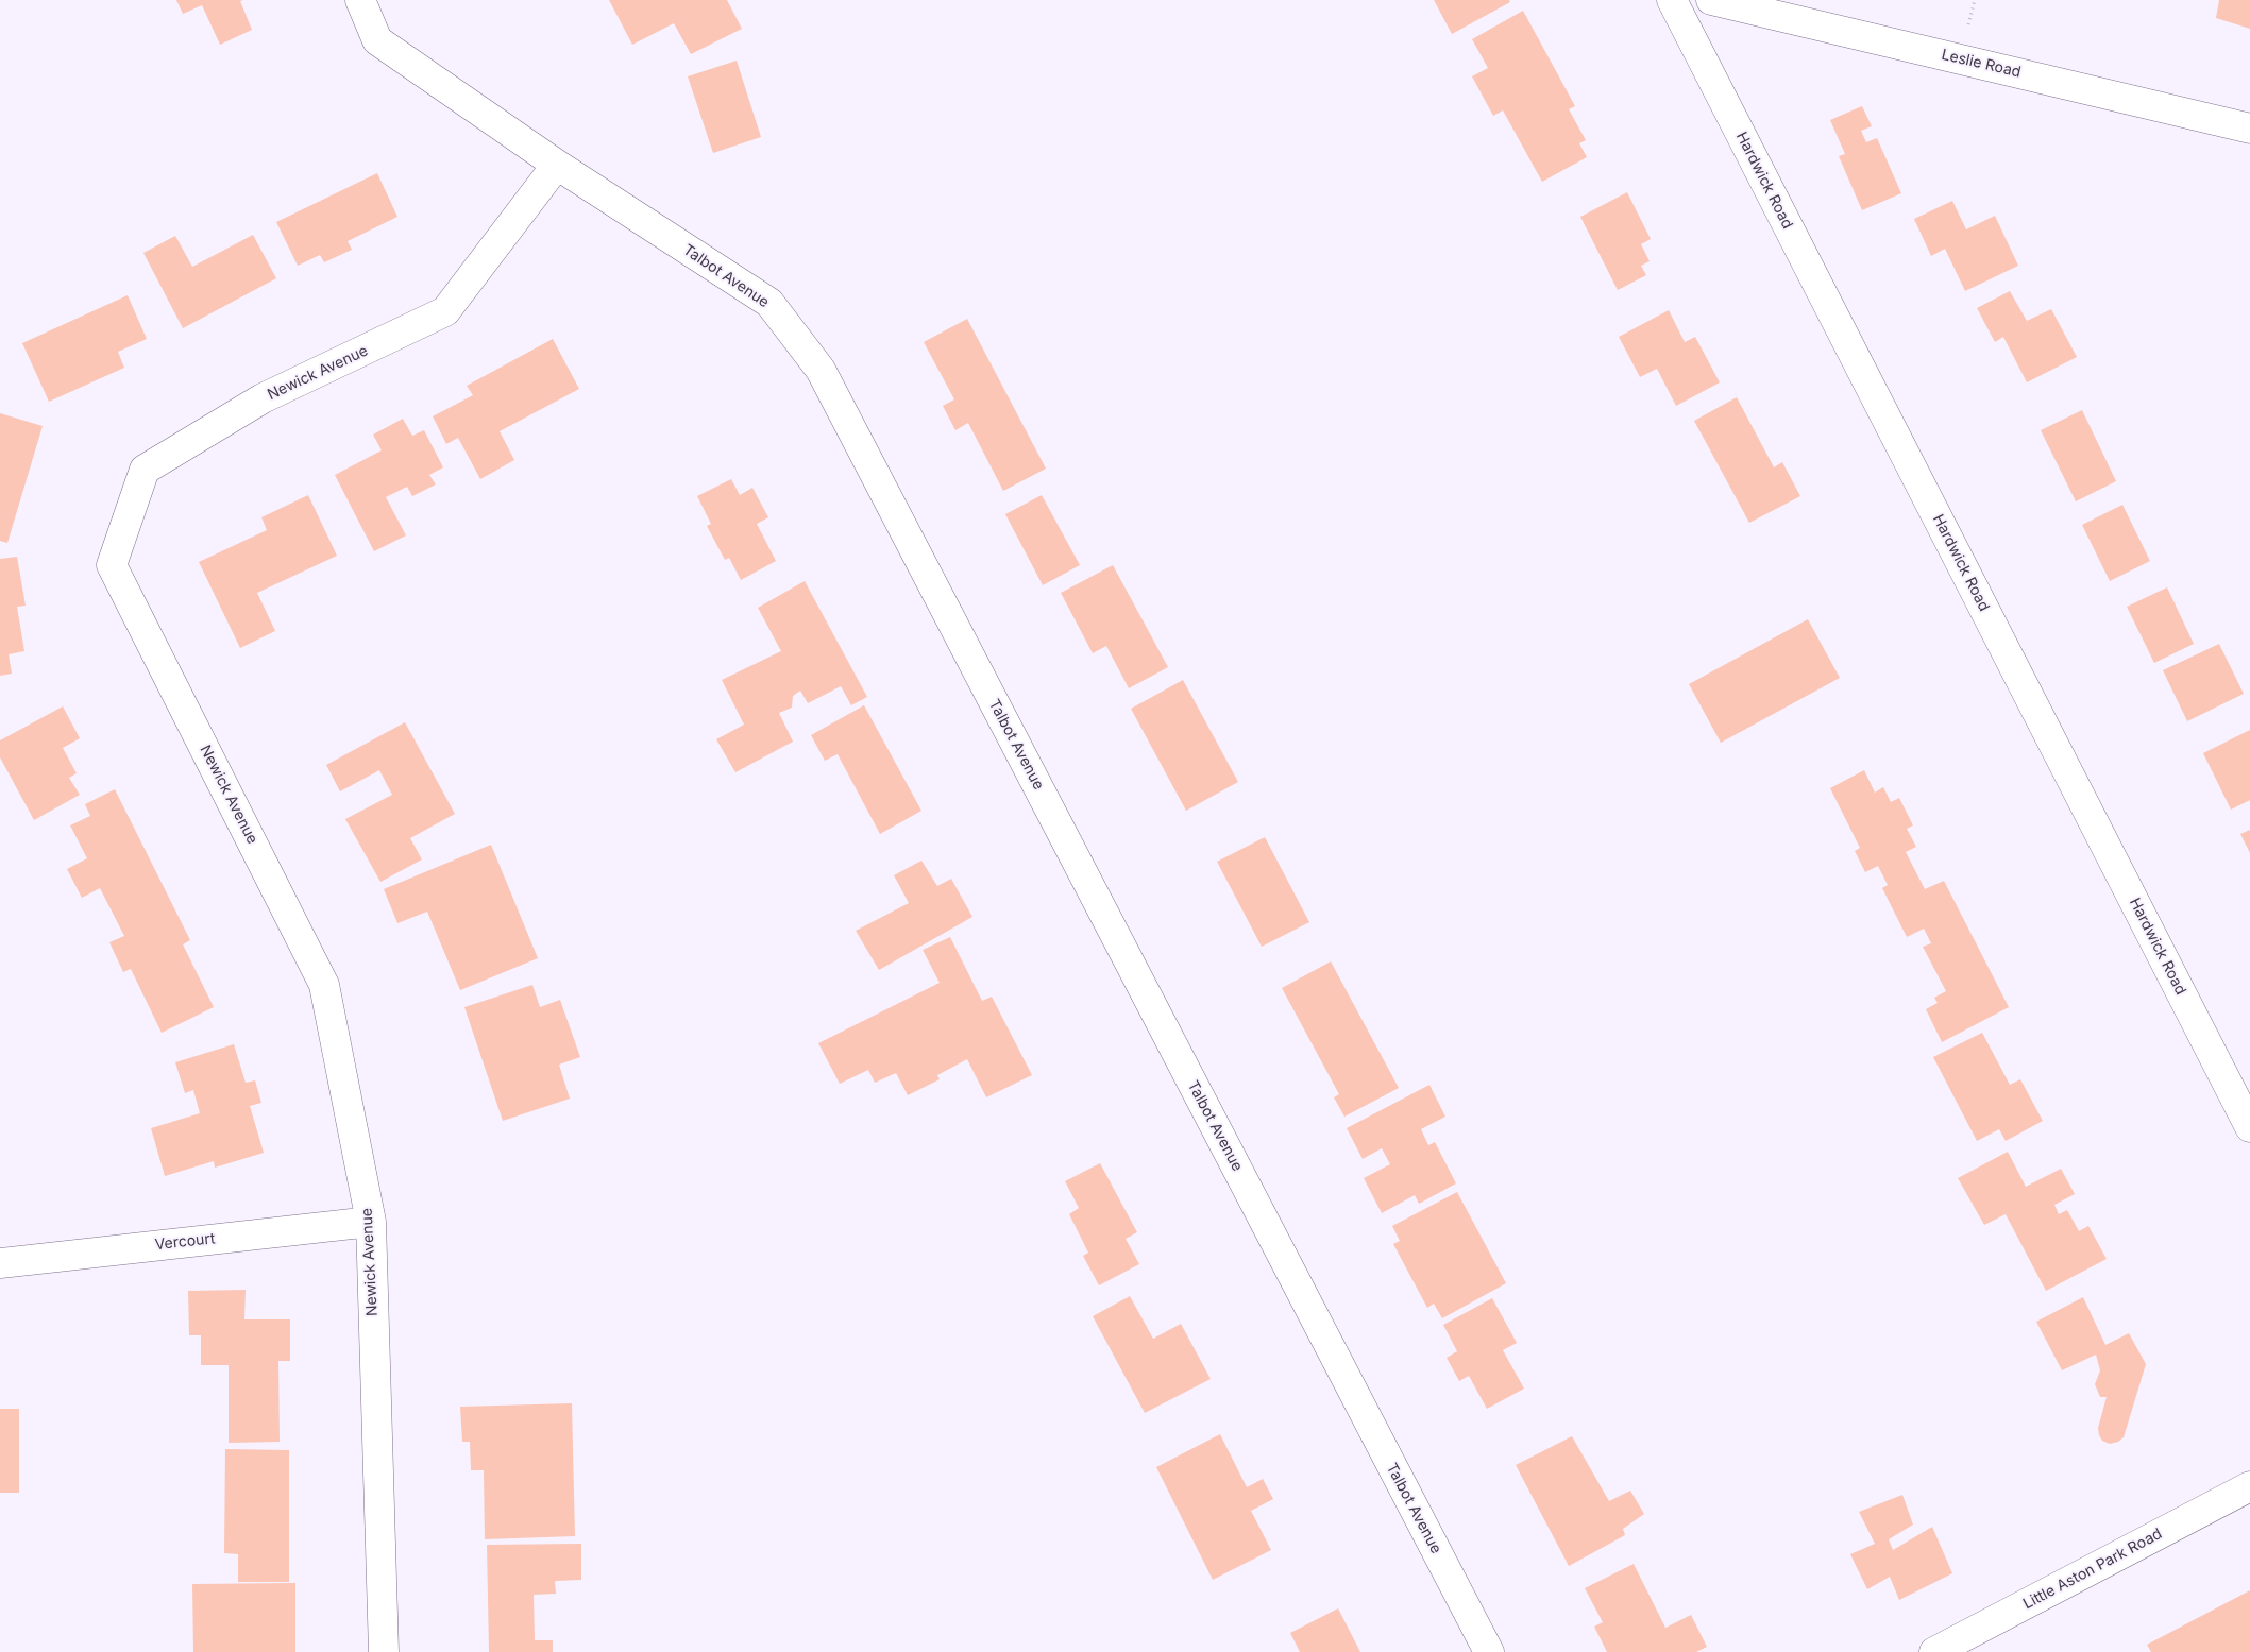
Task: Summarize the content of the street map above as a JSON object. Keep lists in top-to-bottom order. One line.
{"streets":{"street":["Leslie Road","Hardwick Road","Talbot Avenue","Newick Avenue","Vercourt","Little Aston Park Road"]},"crossings":[["Talbot Avenue","Newick Avenue"],["Newick Avenue","Vercourt"]]}
